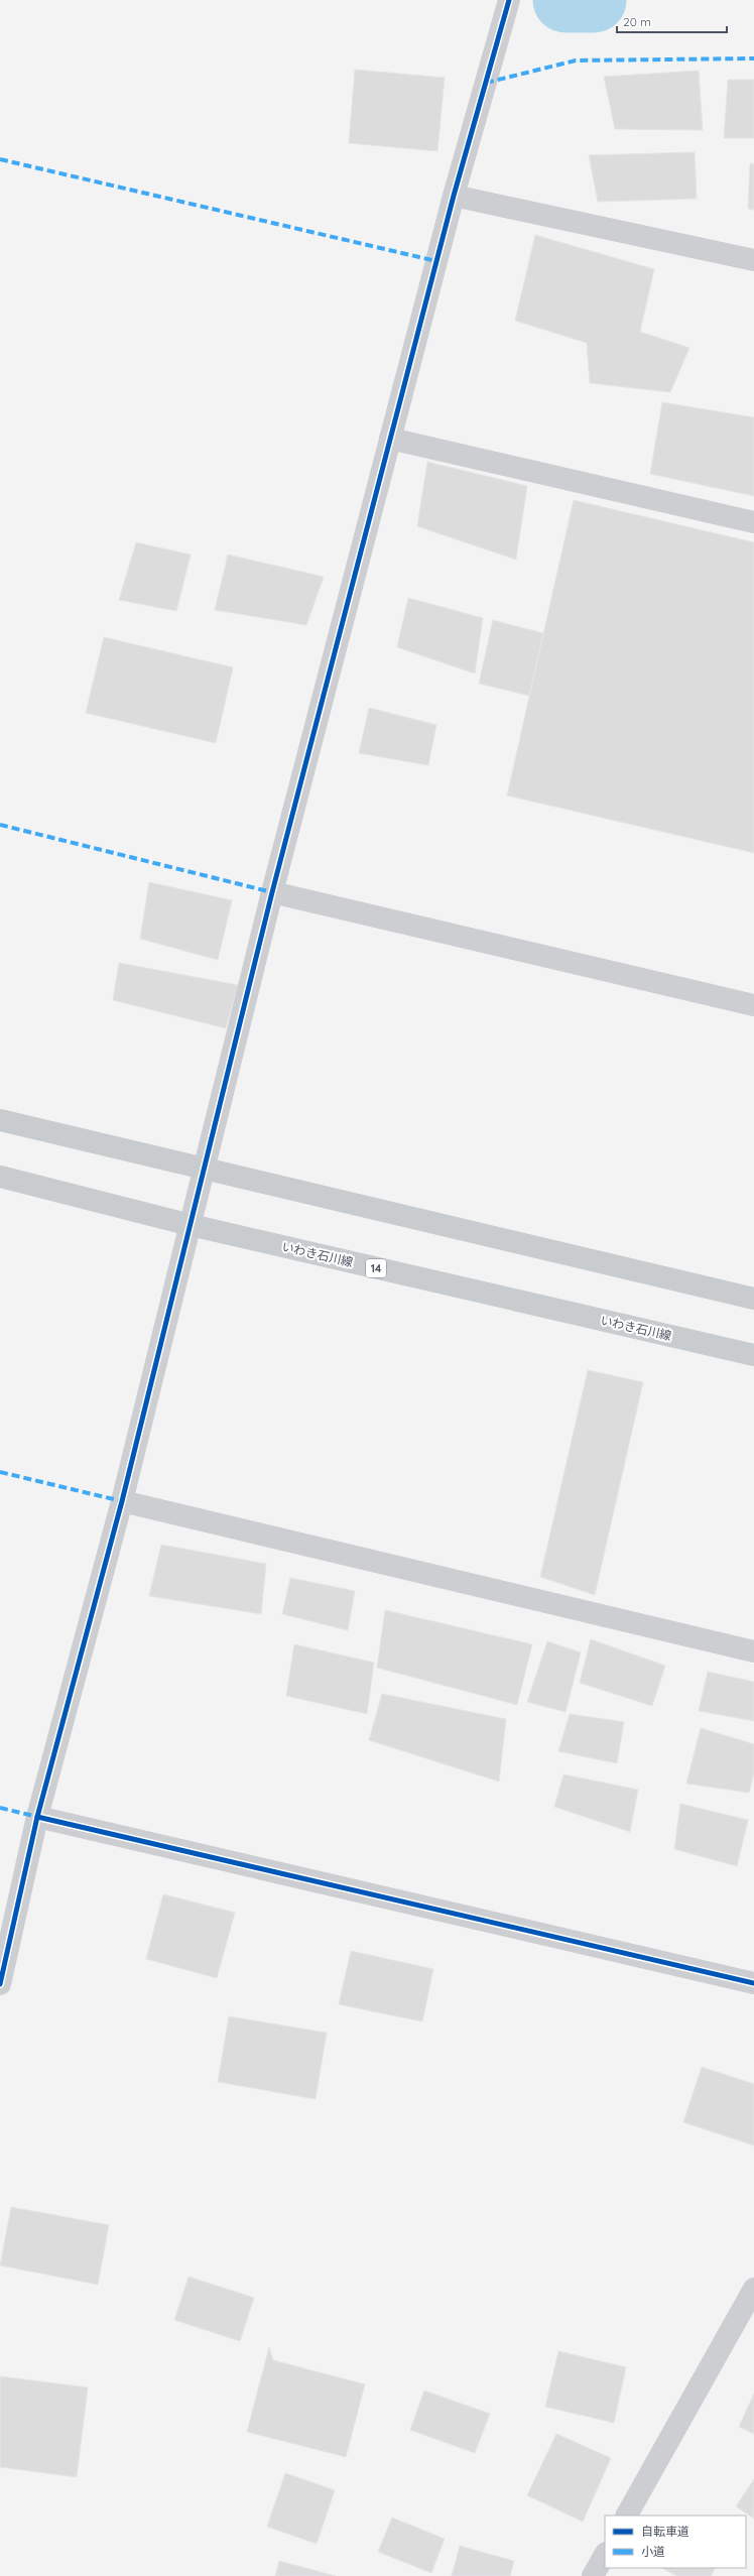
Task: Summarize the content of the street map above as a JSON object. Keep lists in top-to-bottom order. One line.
{"streets":{"main road":["いわき石川線","14"]},"legend":["自転車道","小道"],"scale_bar":"20 m"}
